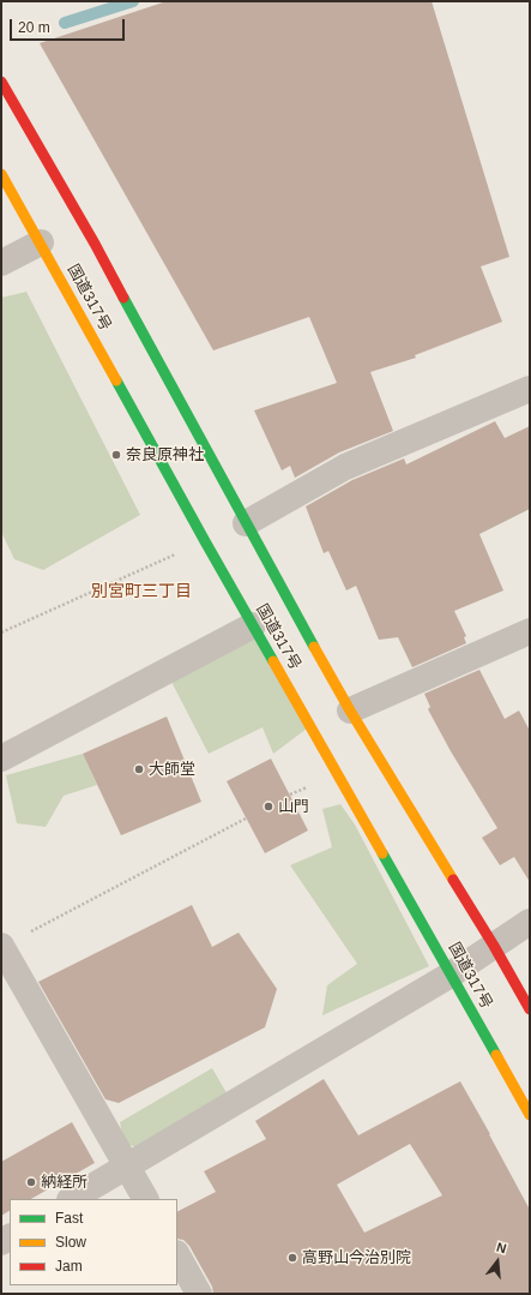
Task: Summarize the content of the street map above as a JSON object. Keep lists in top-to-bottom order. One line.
{"streets":{"highway":["国道317号"]},"districts":["別宮町三丁目"],"places":["奈良原神社","大師堂","山門","納経所","高野山今治別院"],"legend":["Fast","Slow","Jam"],"scale_bar":"20 m","north":"top"}
